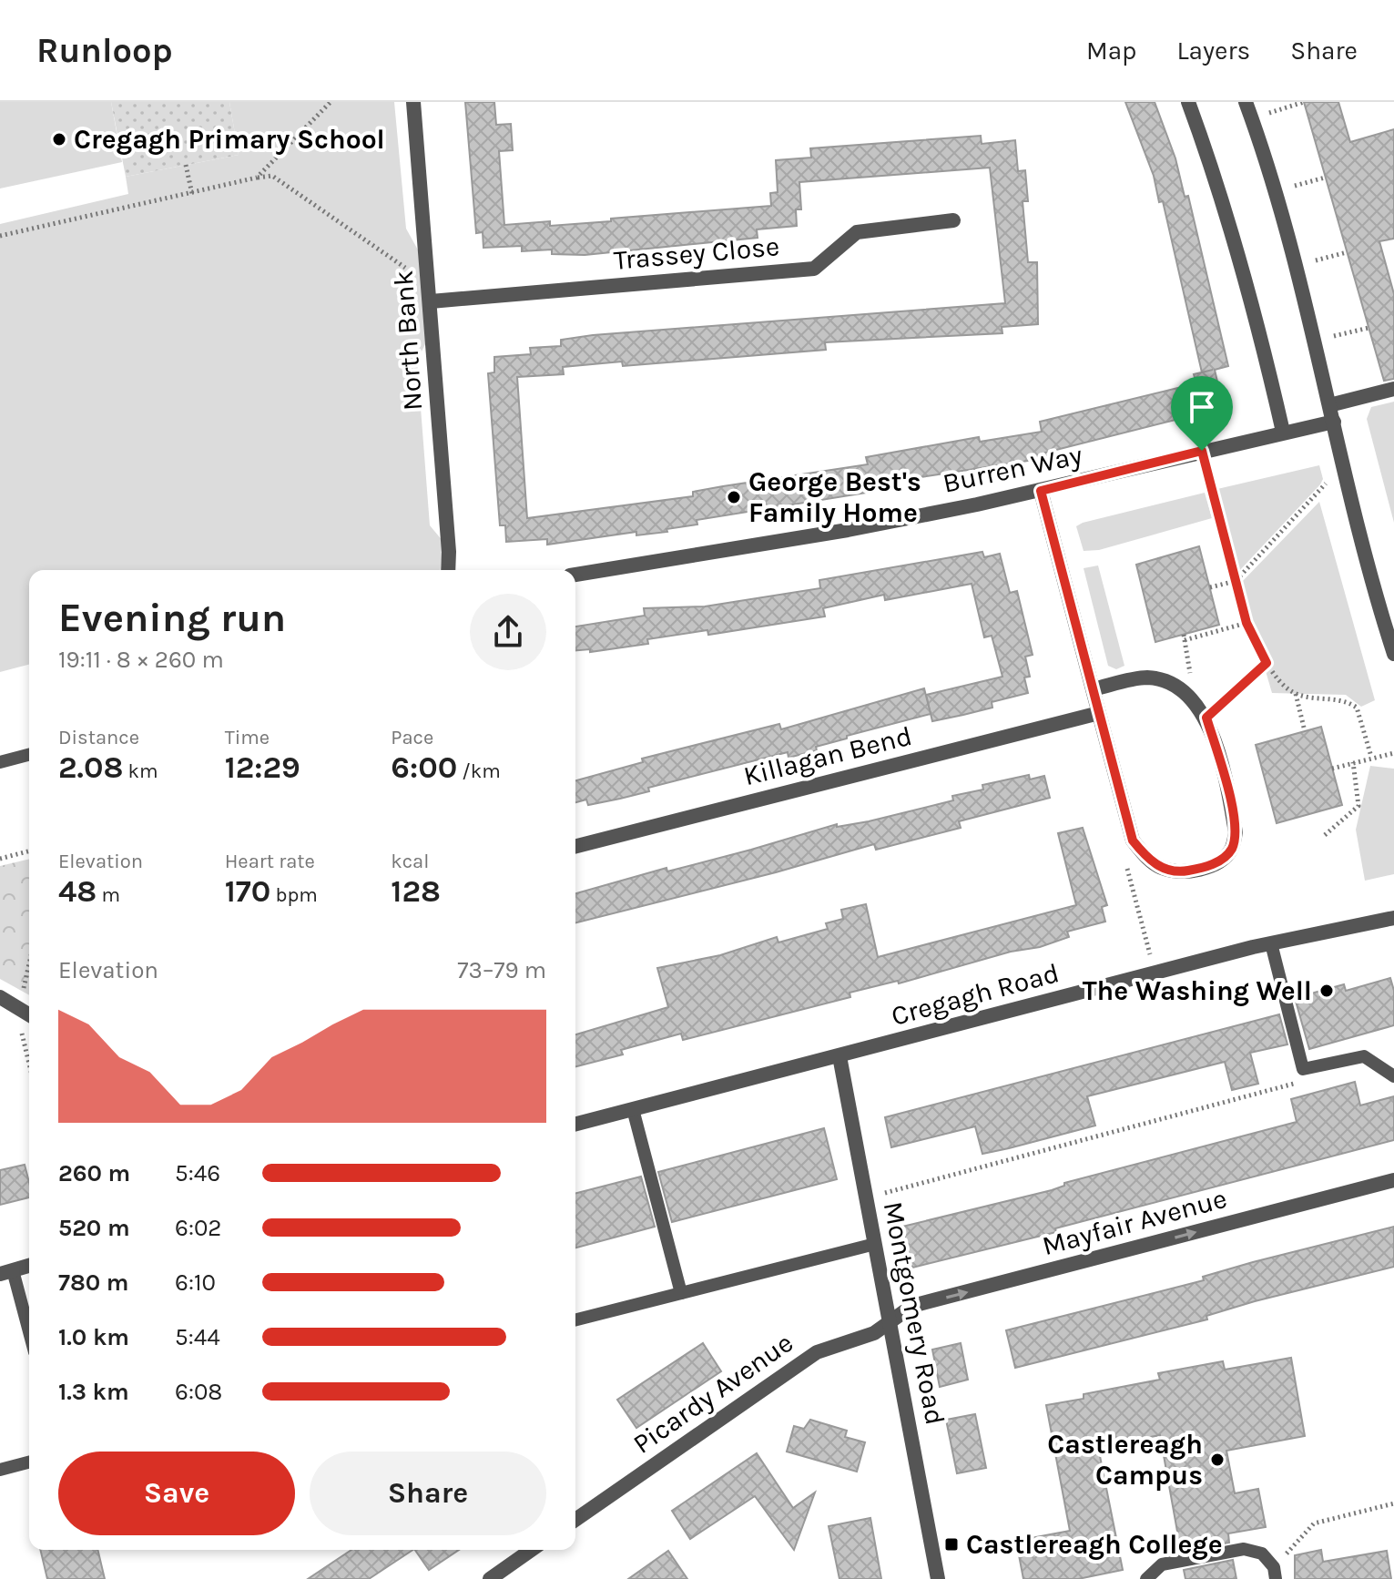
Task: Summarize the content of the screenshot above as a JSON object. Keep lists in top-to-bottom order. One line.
{"streets":{"street":["Trassey Close","North Bank","Burren Way","Killagan Bend","Cregagh Road","Mayfair Avenue","Montgomery Road","Picardy Avenue"]},"crossings":[["Trassey Close","North Bank"],["Cregagh Road","Montgomery Road"],["Mayfair Avenue","Montgomery Road"],["Mayfair Avenue","Picardy Avenue"],["Montgomery Road","Picardy Avenue"]],"one_way":["Mayfair Avenue"],"places":{"other":["Cregagh Primary School","George Best's Family Home","The Washing Well","Castlereagh Campus"],"transit":["Castlereagh College"]},"page":{"header":"Runloop","nav":["Map","Layers","Share"],"heading":["Evening run","19:11 · 8 × 260 m"],"stats":[["Distance","2.08 km"],["Time","12:29"],["Pace","6:00 /km"],["Elevation","48 m"],["Heart rate","170 bpm"],["kcal","128"]],"chart":["Elevation","73–79 m"],"list":[{"name":"260 m","note":"5:46"},{"name":"520 m","note":"6:02"},{"name":"780 m","note":"6:10"},{"name":"1.0 km","note":"5:44"},{"name":"1.3 km","note":"6:08"}],"buttons":["Save","Share"]}}
